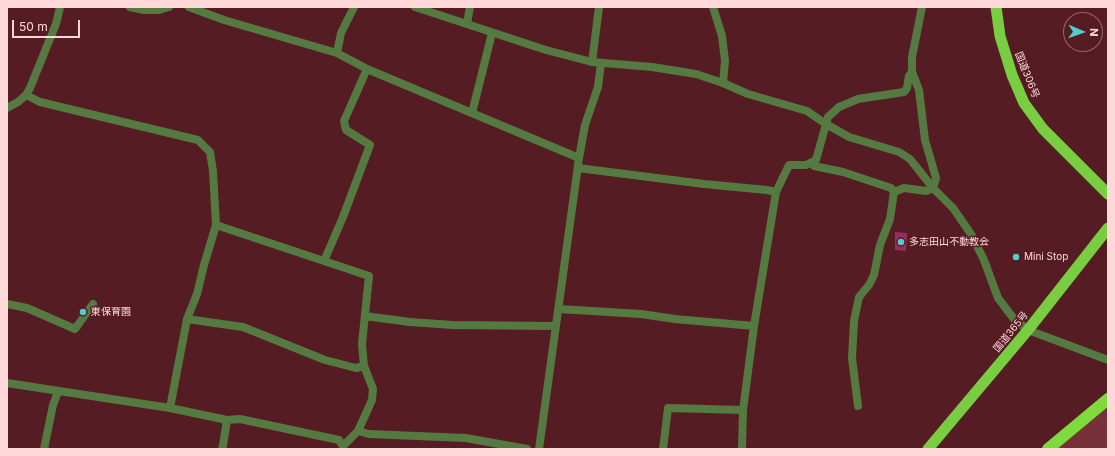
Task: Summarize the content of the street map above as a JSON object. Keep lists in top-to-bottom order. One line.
{"streets":{"highway":["国道306号","国道365号"]},"places":["多志田山不動教会","Mini Stop","東保育園"],"scale_bar":"50 m","north":"right"}
